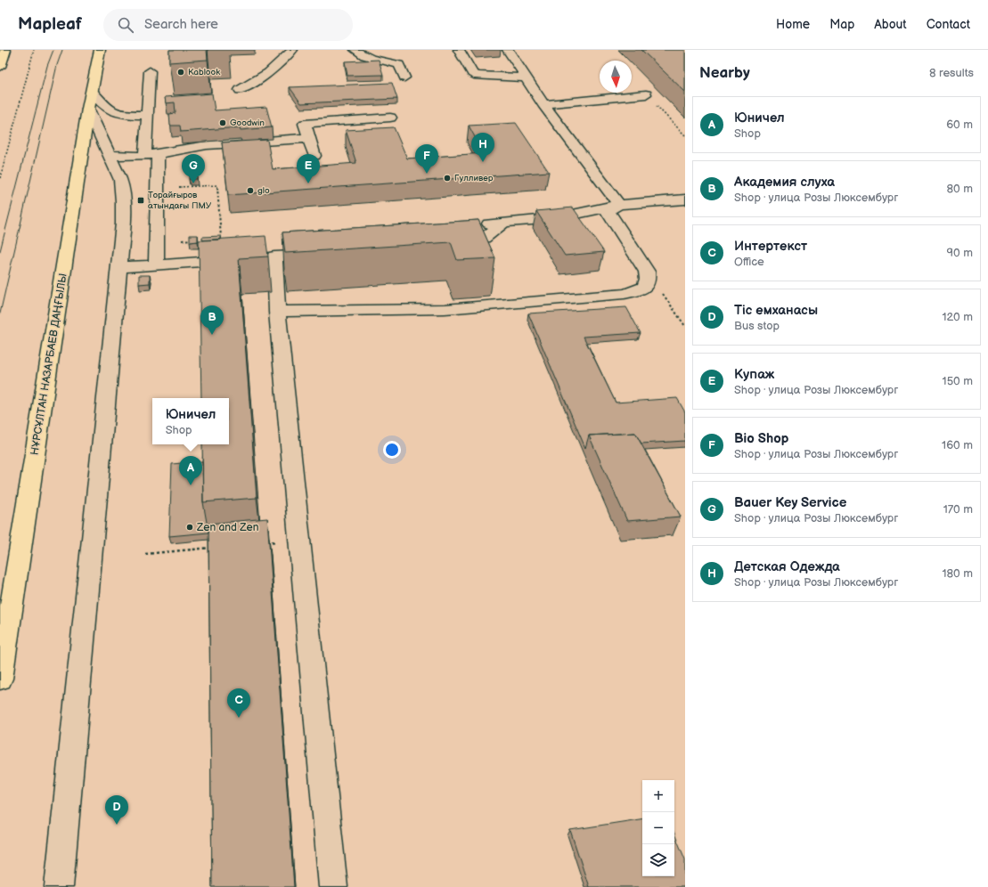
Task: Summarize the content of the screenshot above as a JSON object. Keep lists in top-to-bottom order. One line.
{"streets":{"main road":["НҰРСҰЛТАН НАЗАРБАЕВ ДАҢҒЫЛЫ"]},"places":{"other":["Kablook","Goodwin","Гулливер","glo","Zen and Zen"],"transit":["Торайғыров атындағы ПМУ"]},"north":"bottom","page":{"header":"Mapleaf","search":"Search here","nav":["Home","Map","About","Contact"],"heading":["Nearby","8 results"],"list":[{"mark":"A","name":"Юничел","note":"Shop","value":"60 m"},{"mark":"B","name":"Академия слуха","note":"Shop · улица Розы Люксембург","value":"80 m"},{"mark":"C","name":"Интертекст","note":"Office","value":"90 m"},{"mark":"D","name":"Тіс емханасы","note":"Bus stop","value":"120 m"},{"mark":"E","name":"Купаж","note":"Shop · улица Розы Люксембург","value":"150 m"},{"mark":"F","name":"Bio Shop","note":"Shop · улица Розы Люксембург","value":"160 m"},{"mark":"G","name":"Bauer Key Service","note":"Shop · улица Розы Люксембург","value":"170 m"},{"mark":"H","name":"Детская Одежда","note":"Shop · улица Розы Люксембург","value":"180 m"}],"pins":["H","F","E","G","B","A","C","D"],"popup":["Юничел","Shop"],"map_buttons":["+","−"]}}
